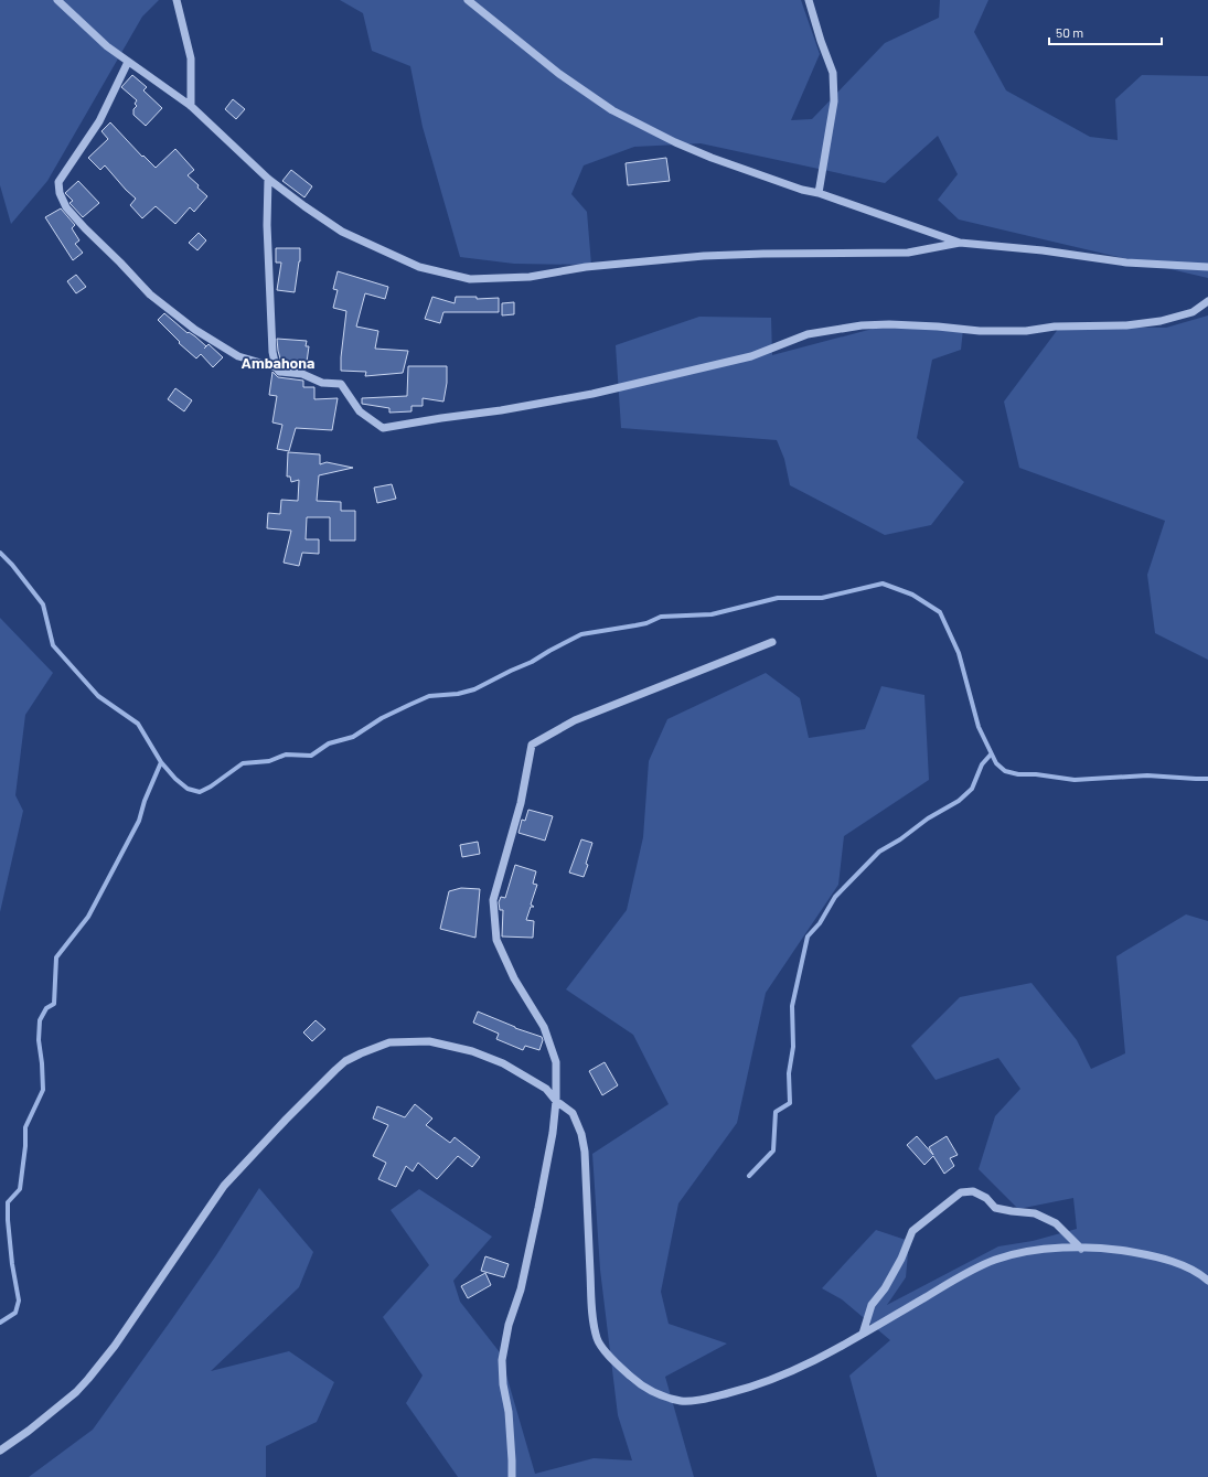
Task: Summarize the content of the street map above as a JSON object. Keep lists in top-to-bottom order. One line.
{"districts":["Ambahona"],"scale_bar":"50 m"}
